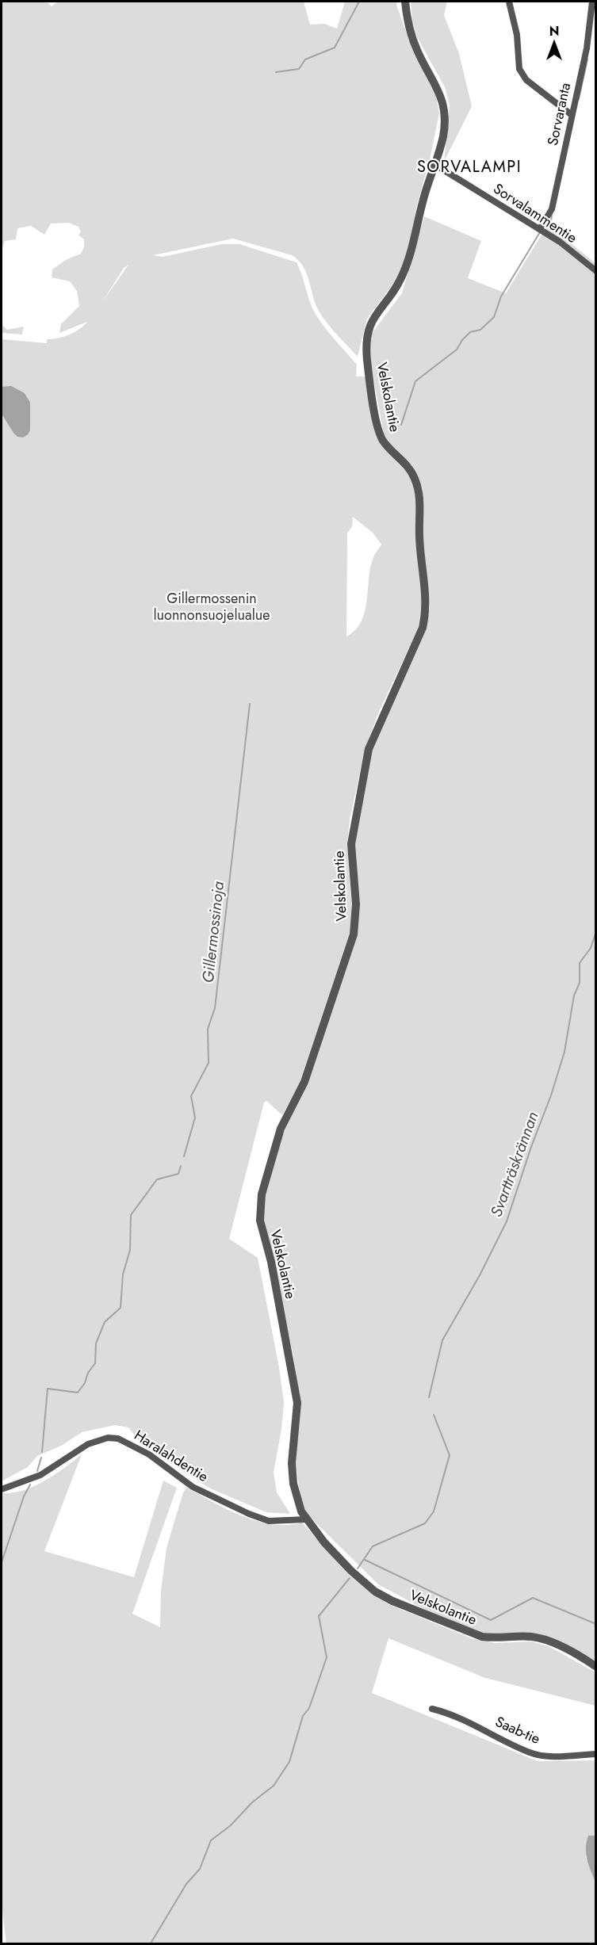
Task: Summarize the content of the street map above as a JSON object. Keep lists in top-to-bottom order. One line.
{"streets":{"street":["Sorvaranta","Sorvalammentie","Velskolantie","Haralahdentie","Saab-tie"]},"crossings":[["Sorvaranta","Sorvalammentie"],["Sorvalammentie","Velskolantie"],["Velskolantie","Haralahdentie"]],"districts":["SORVALAMPI"],"water":["Gillermossinoja","Svartträskrännan"],"parks":["Gillermossenin luonnonsuojelualue"],"north":"top"}
